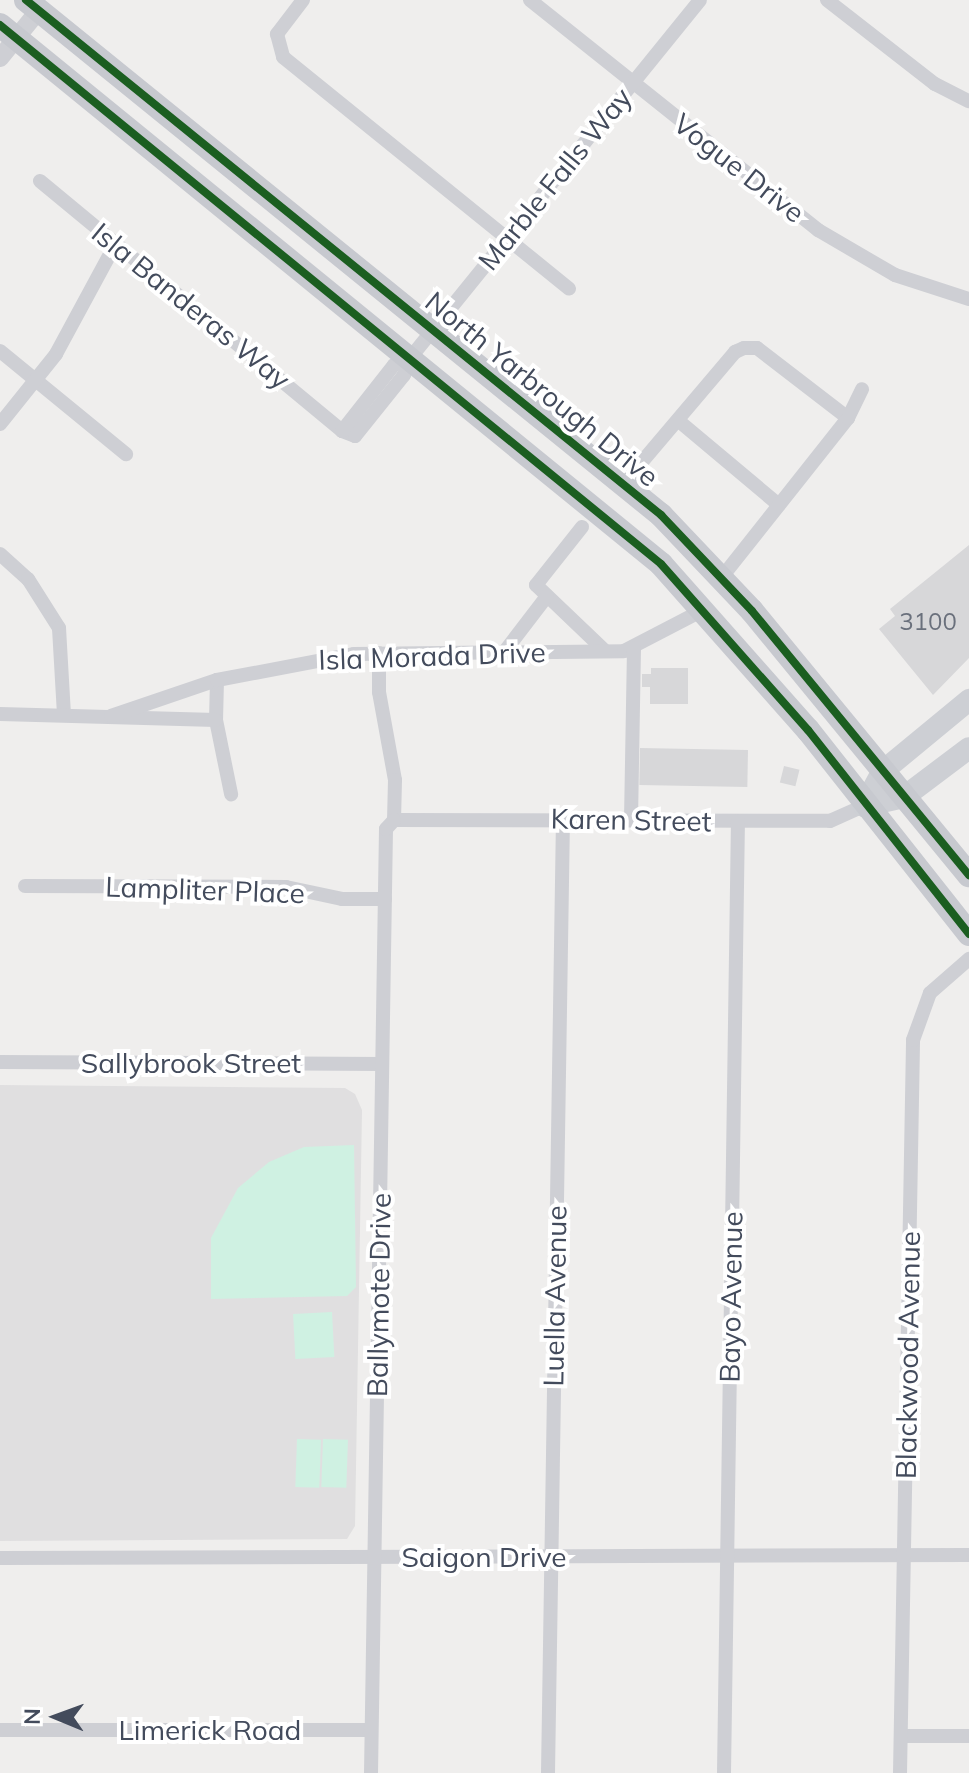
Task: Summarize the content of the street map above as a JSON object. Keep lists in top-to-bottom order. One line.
{"streets":{"main road":["North Yarbrough Drive"],"street":["Vogue Drive","Marble Falls Way","Isla Banderas Way","Isla Morada Drive","Karen Street","Lampliter Place","Sallybrook Street","Ballymote Drive","Luella Avenue","Bayo Avenue","Blackwood Avenue","Saigon Drive","Limerick Road"]},"crossings":[["Vogue Drive","Marble Falls Way"],["Marble Falls Way","Isla Banderas Way"],["Marble Falls Way","North Yarbrough Drive"],["North Yarbrough Drive","Isla Morada Drive"],["North Yarbrough Drive","Karen Street"],["Isla Morada Drive","Ballymote Drive"],["Karen Street","Ballymote Drive"],["Karen Street","Luella Avenue"],["Karen Street","Bayo Avenue"],["Lampliter Place","Ballymote Drive"],["Sallybrook Street","Ballymote Drive"],["Ballymote Drive","Saigon Drive"],["Ballymote Drive","Limerick Road"],["Luella Avenue","Saigon Drive"],["Bayo Avenue","Saigon Drive"],["Blackwood Avenue","Saigon Drive"]],"house_numbers":["3100"],"north":"left"}
